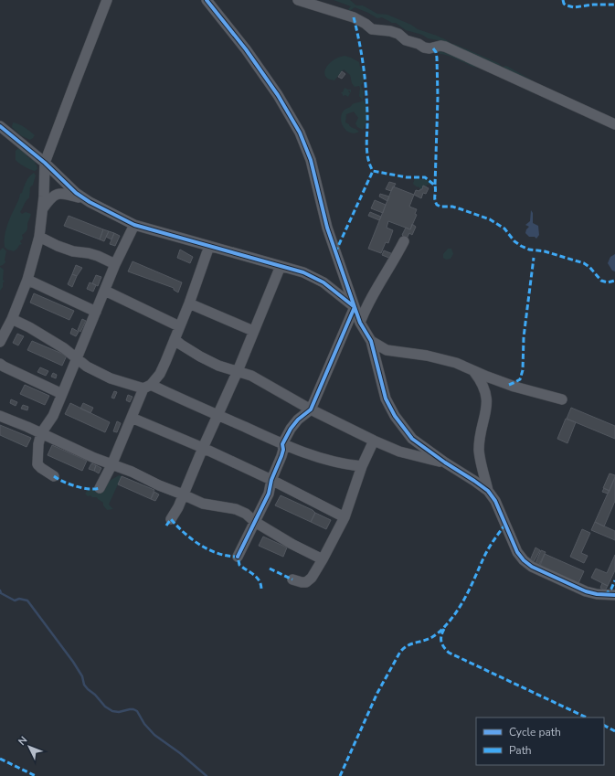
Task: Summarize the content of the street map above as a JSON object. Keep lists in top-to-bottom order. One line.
{"legend":["Cycle path","Path"],"north":"top left"}
